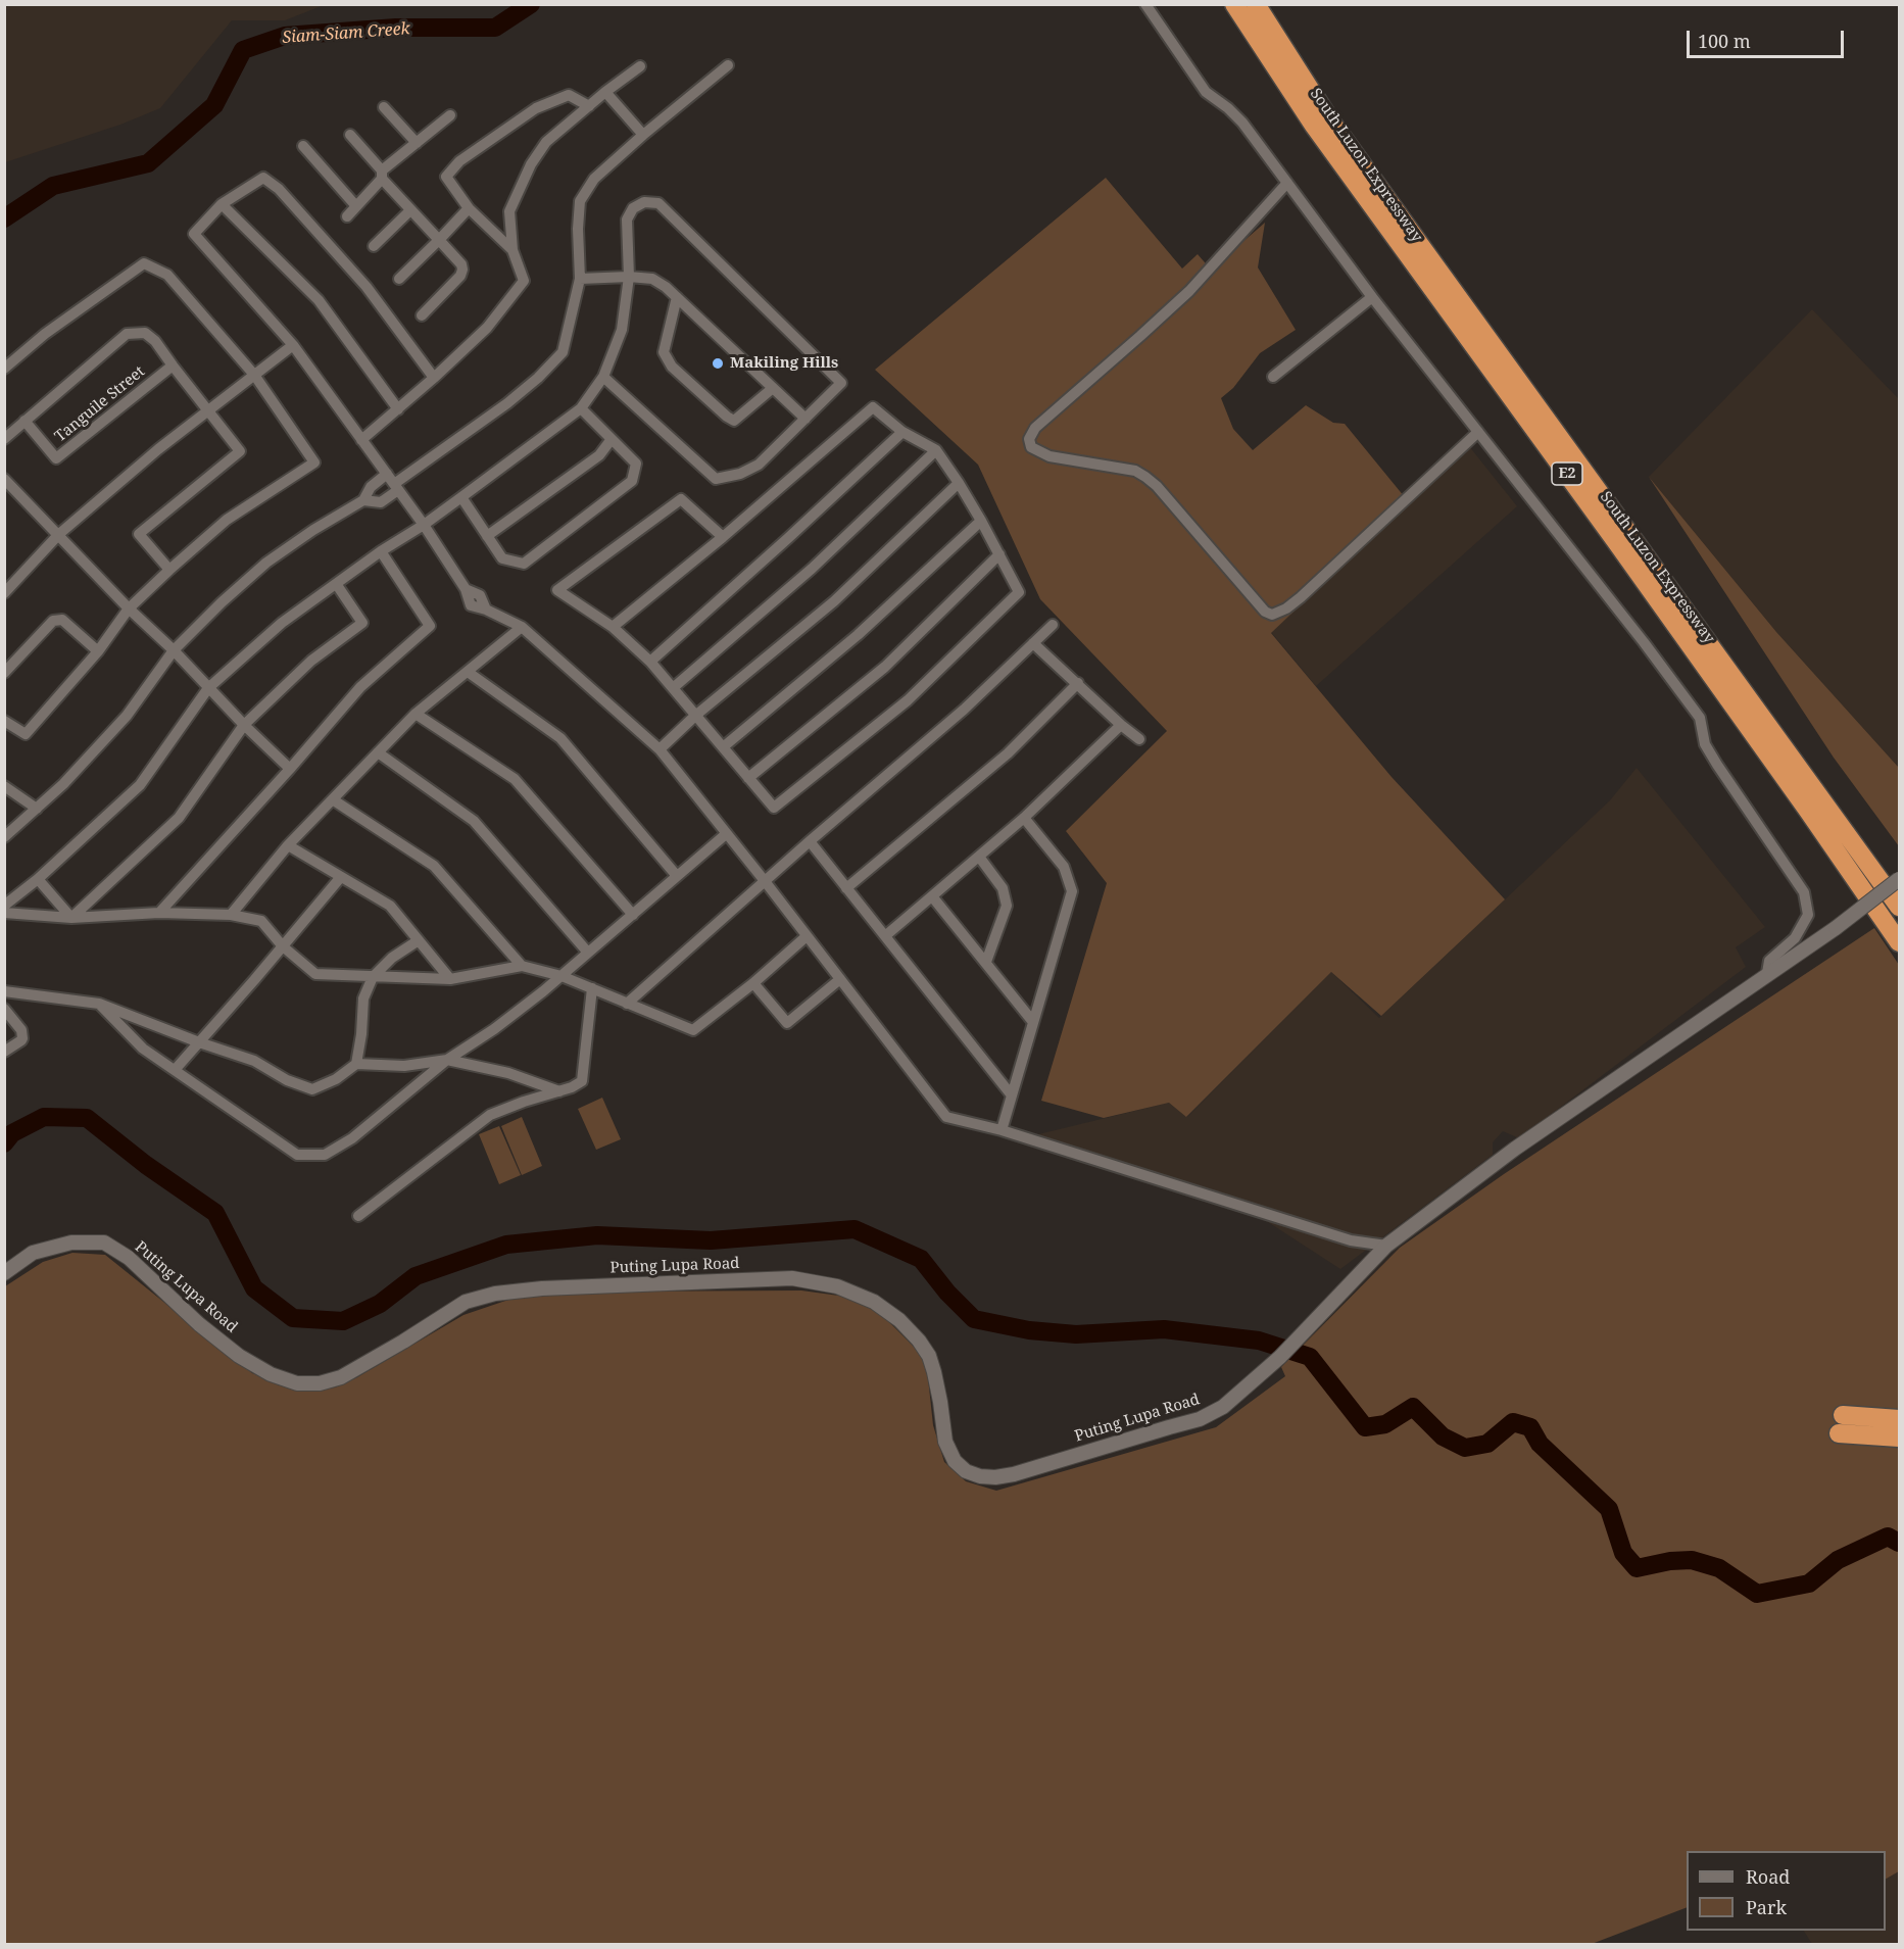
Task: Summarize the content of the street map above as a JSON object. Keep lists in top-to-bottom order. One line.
{"streets":{"highway":["South Luzon Expressway","E2"],"street":["Tanguile Street","Puting Lupa Road"]},"water":["Siam-Siam Creek"],"places":["Makiling Hills"],"legend":["Road","Park"],"scale_bar":"100 m"}
